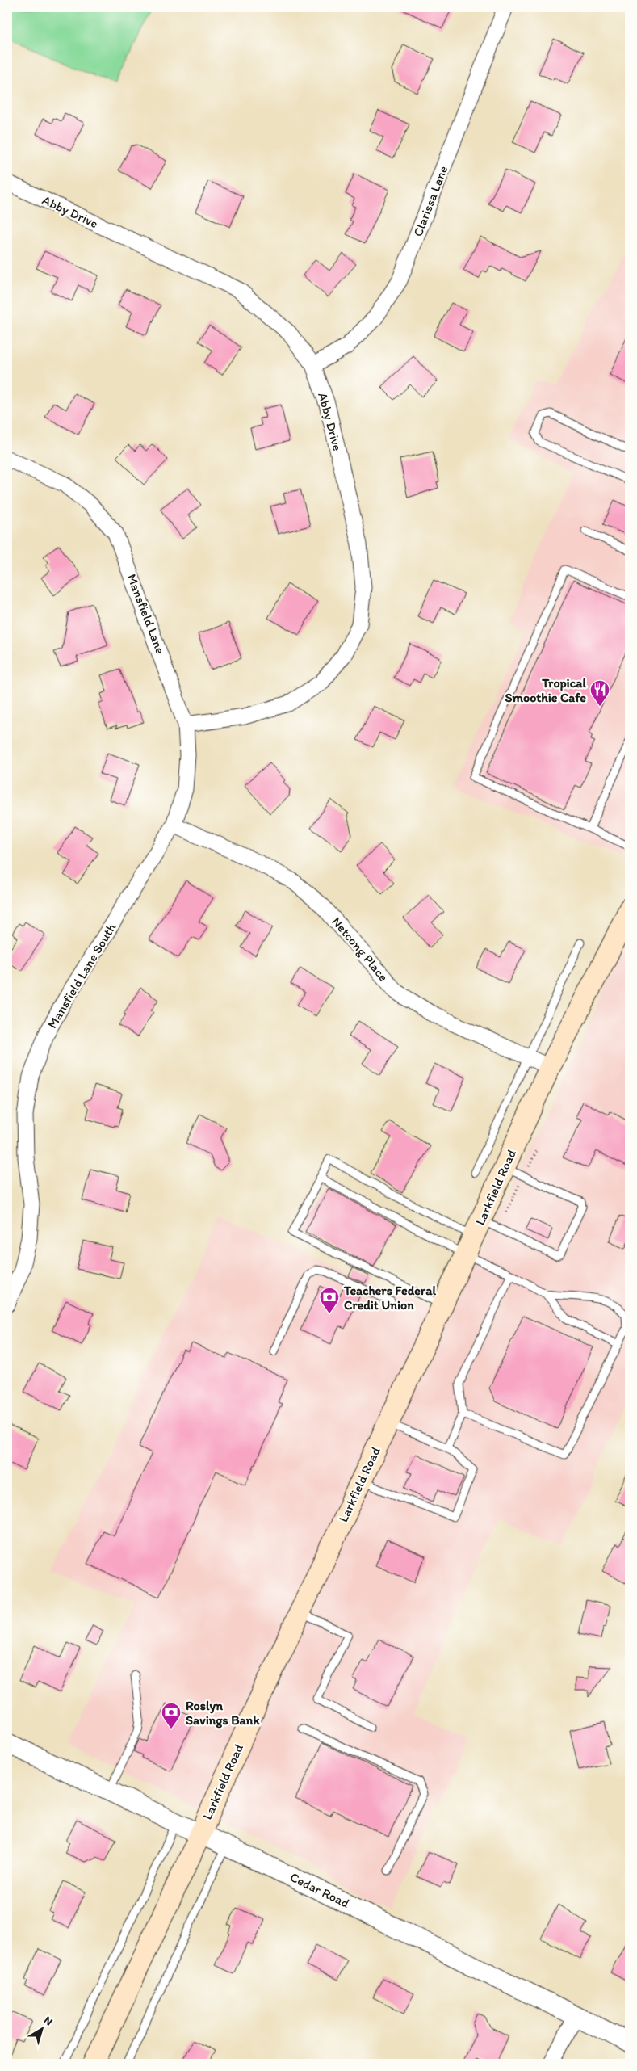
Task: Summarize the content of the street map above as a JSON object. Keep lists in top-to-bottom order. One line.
{"streets":{"main road":["Larkfield Road"],"street":["Clarissa Lane","Abby Drive","Mansfield Lane","Netcong Place","Mansfield Lane South","Cedar Road"]},"crossings":[["Clarissa Lane","Abby Drive"],["Abby Drive","Mansfield Lane"],["Mansfield Lane","Netcong Place"],["Mansfield Lane","Mansfield Lane South"],["Netcong Place","Mansfield Lane South"],["Netcong Place","Larkfield Road"],["Larkfield Road","Cedar Road"]],"places":{"restaurant":["Tropical Smoothie Cafe"],"bank":["Teachers Federal Credit Union","Roslyn Savings Bank"]},"north":"top right"}
